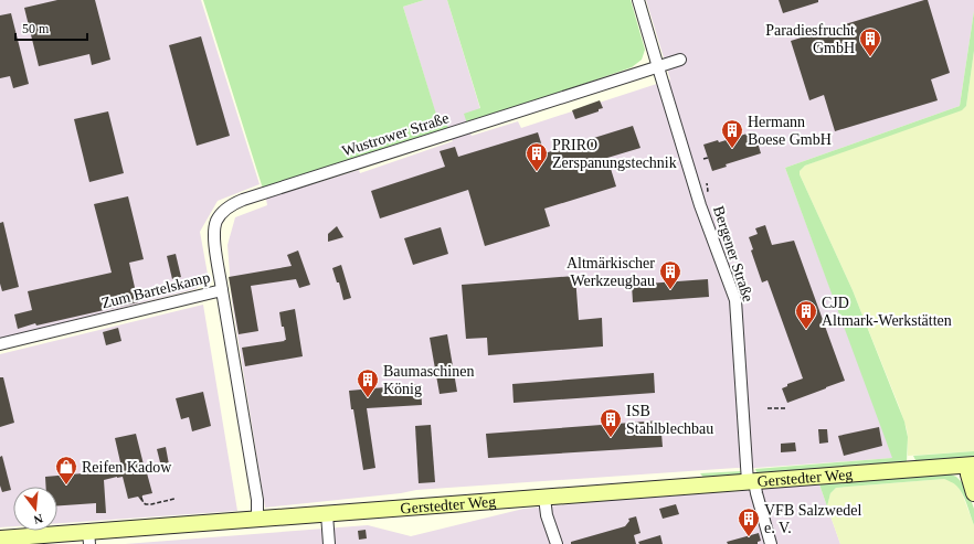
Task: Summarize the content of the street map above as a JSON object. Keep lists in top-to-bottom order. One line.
{"streets":{"street":["Wustrower Straße","Bergener Straße","Zum Bartelskamp","Gerstedter Weg"]},"crossings":[["Wustrower Straße","Bergener Straße"],["Wustrower Straße","Zum Bartelskamp"],["Bergener Straße","Gerstedter Weg"],["Zum Bartelskamp","Gerstedter Weg"]],"places":{"building":["Paradiesfrucht GmbH","Hermann Boese GmbH","PRIRO Zerspanungstechnik","Altmärkischer Werkzeugbau","CJD Altmark-Werkstätten","Baumaschinen König","ISB Stahlblechbau","VFB Salzwedel e. V."],"shop":["Reifen Kadow"]},"scale_bar":"50 m","north":"bottom"}
